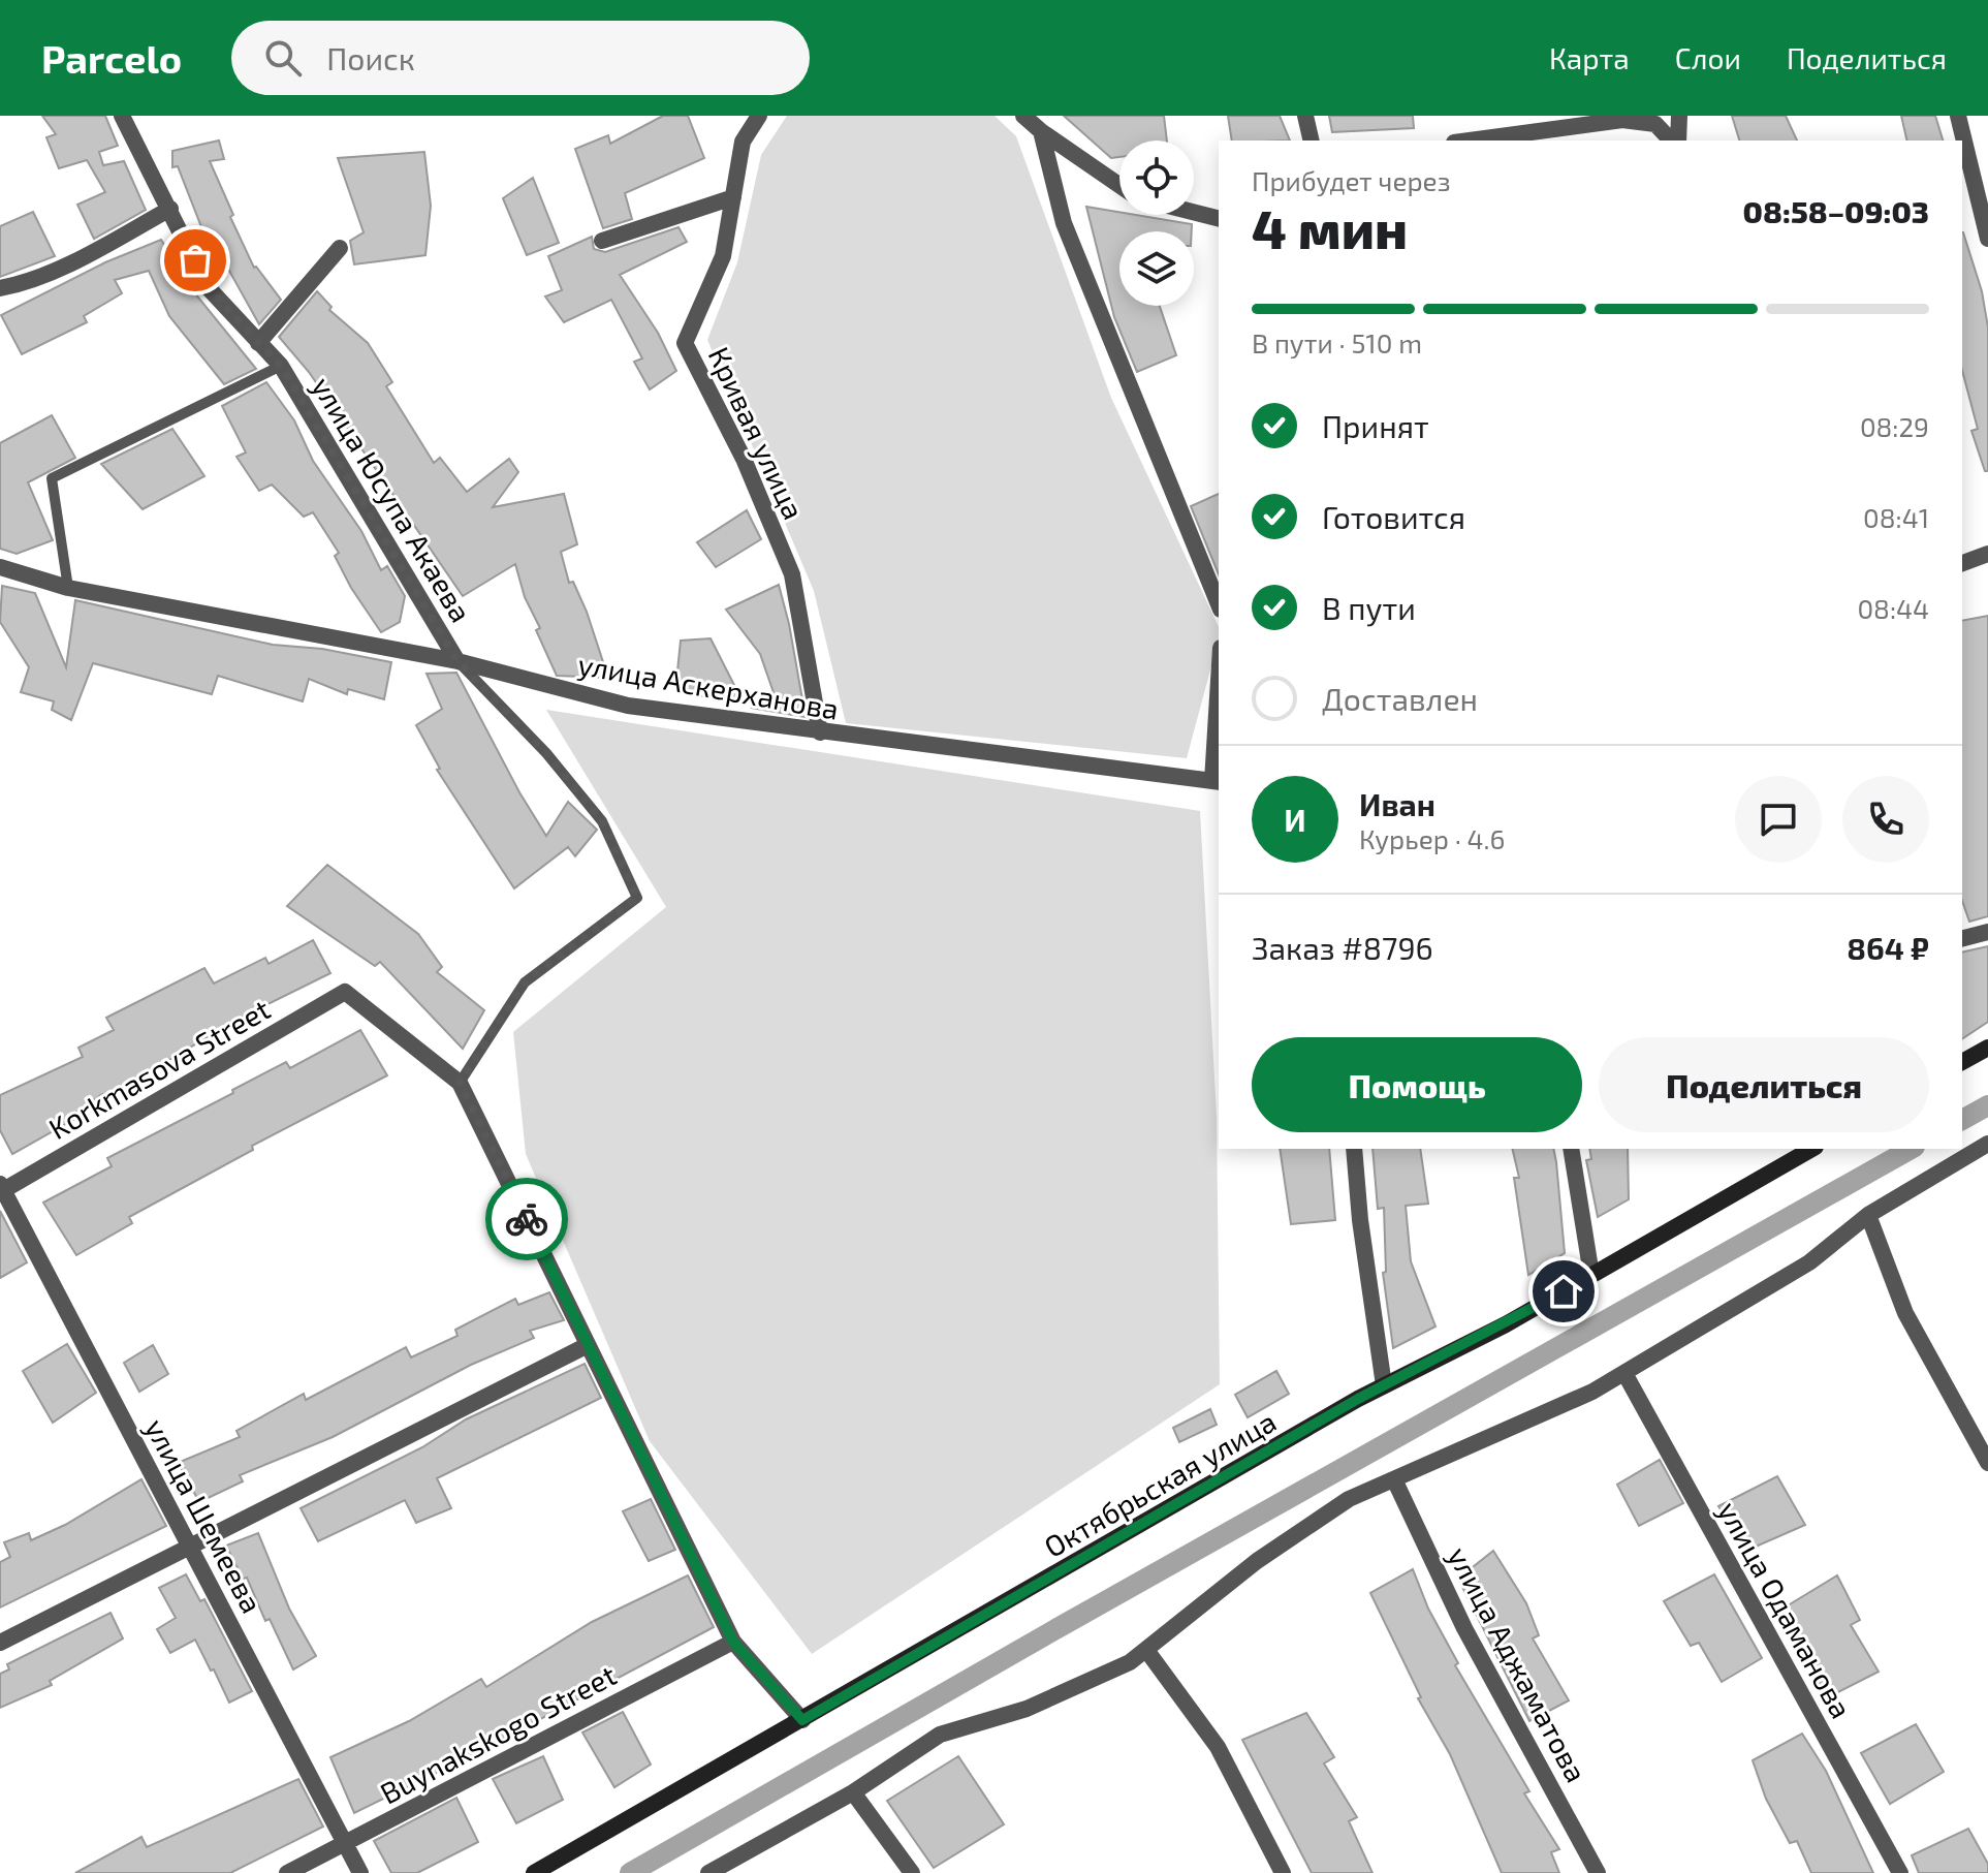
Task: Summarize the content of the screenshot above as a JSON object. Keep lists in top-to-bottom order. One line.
{"streets":{"street":["Кривая улица","улица Юсупа Акаева","улица Аскерханова","Korkmasova Street","Октябрьская улица","улица Шемеева","улица Одаманова","улица Аджаматова","Buynakskogo Street"]},"crossings":[["Кривая улица","улица Аскерханова"],["улица Юсупа Акаева","улица Аскерханова"],["Korkmasova Street","улица Шемеева"],["улица Шемеева","Buynakskogo Street"]],"page":{"header":"Parcelo","search":"Поиск","nav":["Карта","Слои","Поделиться"],"heading":["4 мин","Прибудет через","08:58–09:03"],"panel":["Иван","Курьер · 4.6","Заказ #8796","864 ₽"],"bar":"В пути · 510 m","list":[["Принят","08:29"],["Готовится","08:41"],["В пути","08:44"],"Доставлен"],"round":"И","buttons":["Помощь","Поделиться"]}}
